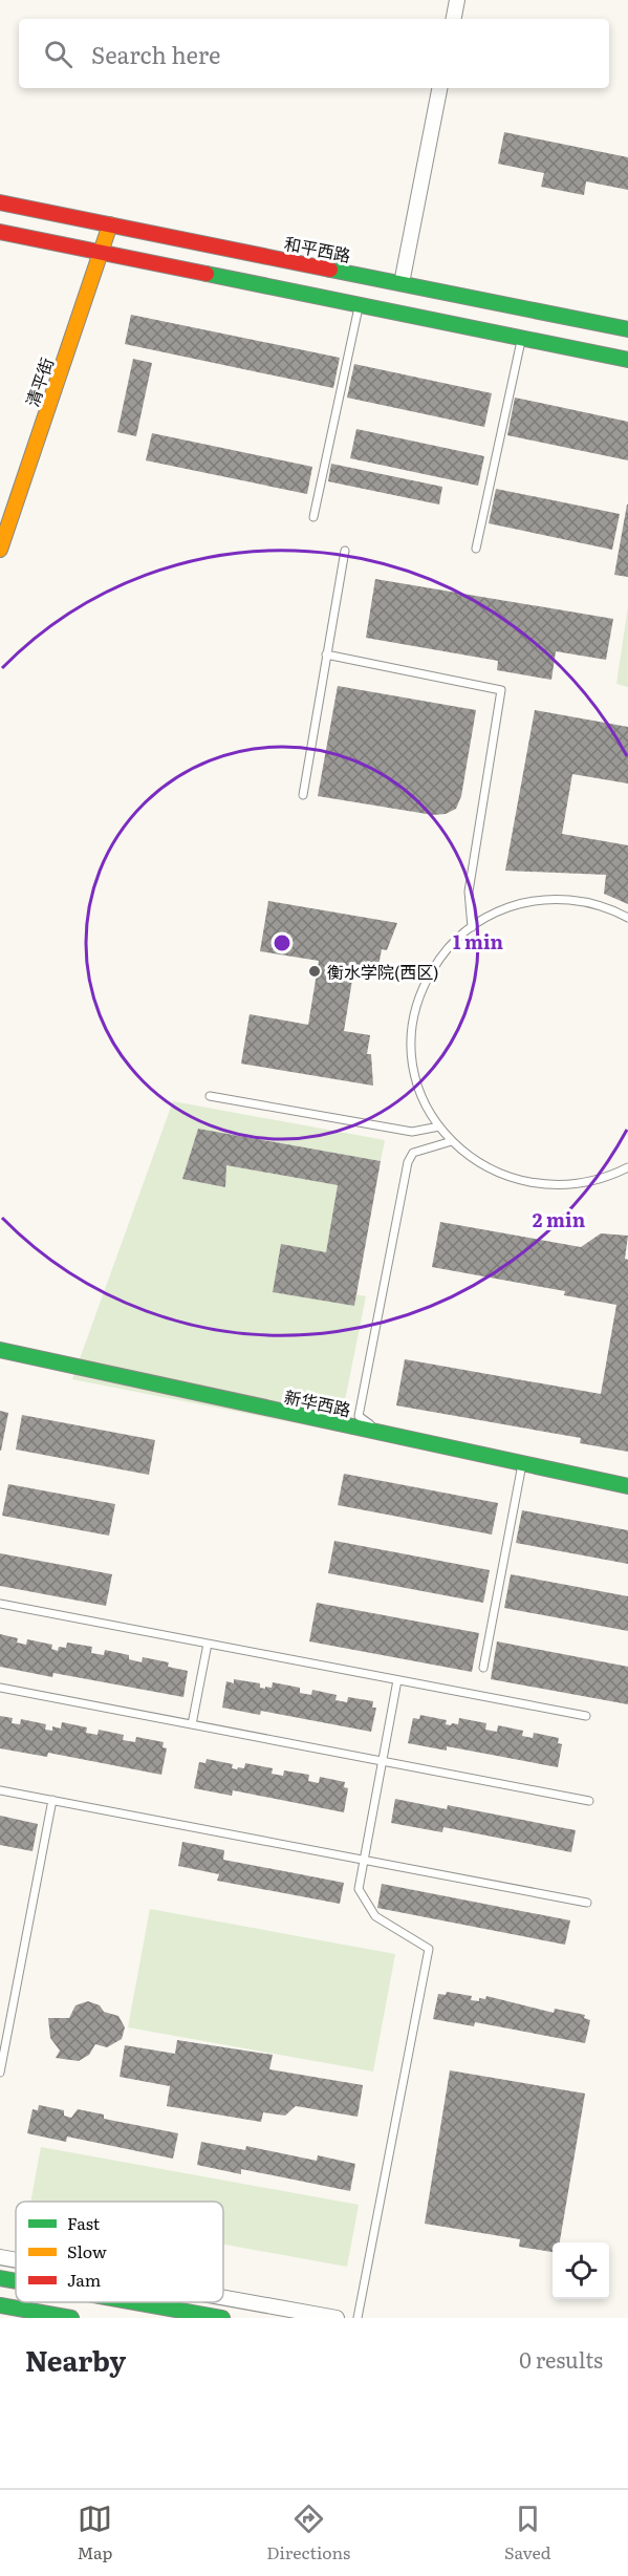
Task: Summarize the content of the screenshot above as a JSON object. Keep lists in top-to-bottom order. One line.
{"streets":{"main road":["和平西路","清平街","新华西路"]},"crossings":[["和平西路","清平街"]],"places":["衡水学院(西区)"],"legend":["Fast","Slow","Jam"],"page":{"search":"Search here","heading":["Nearby","0 results"],"nav":["Map","Directions","Saved"]},"rings":["1 min","2 min"]}
